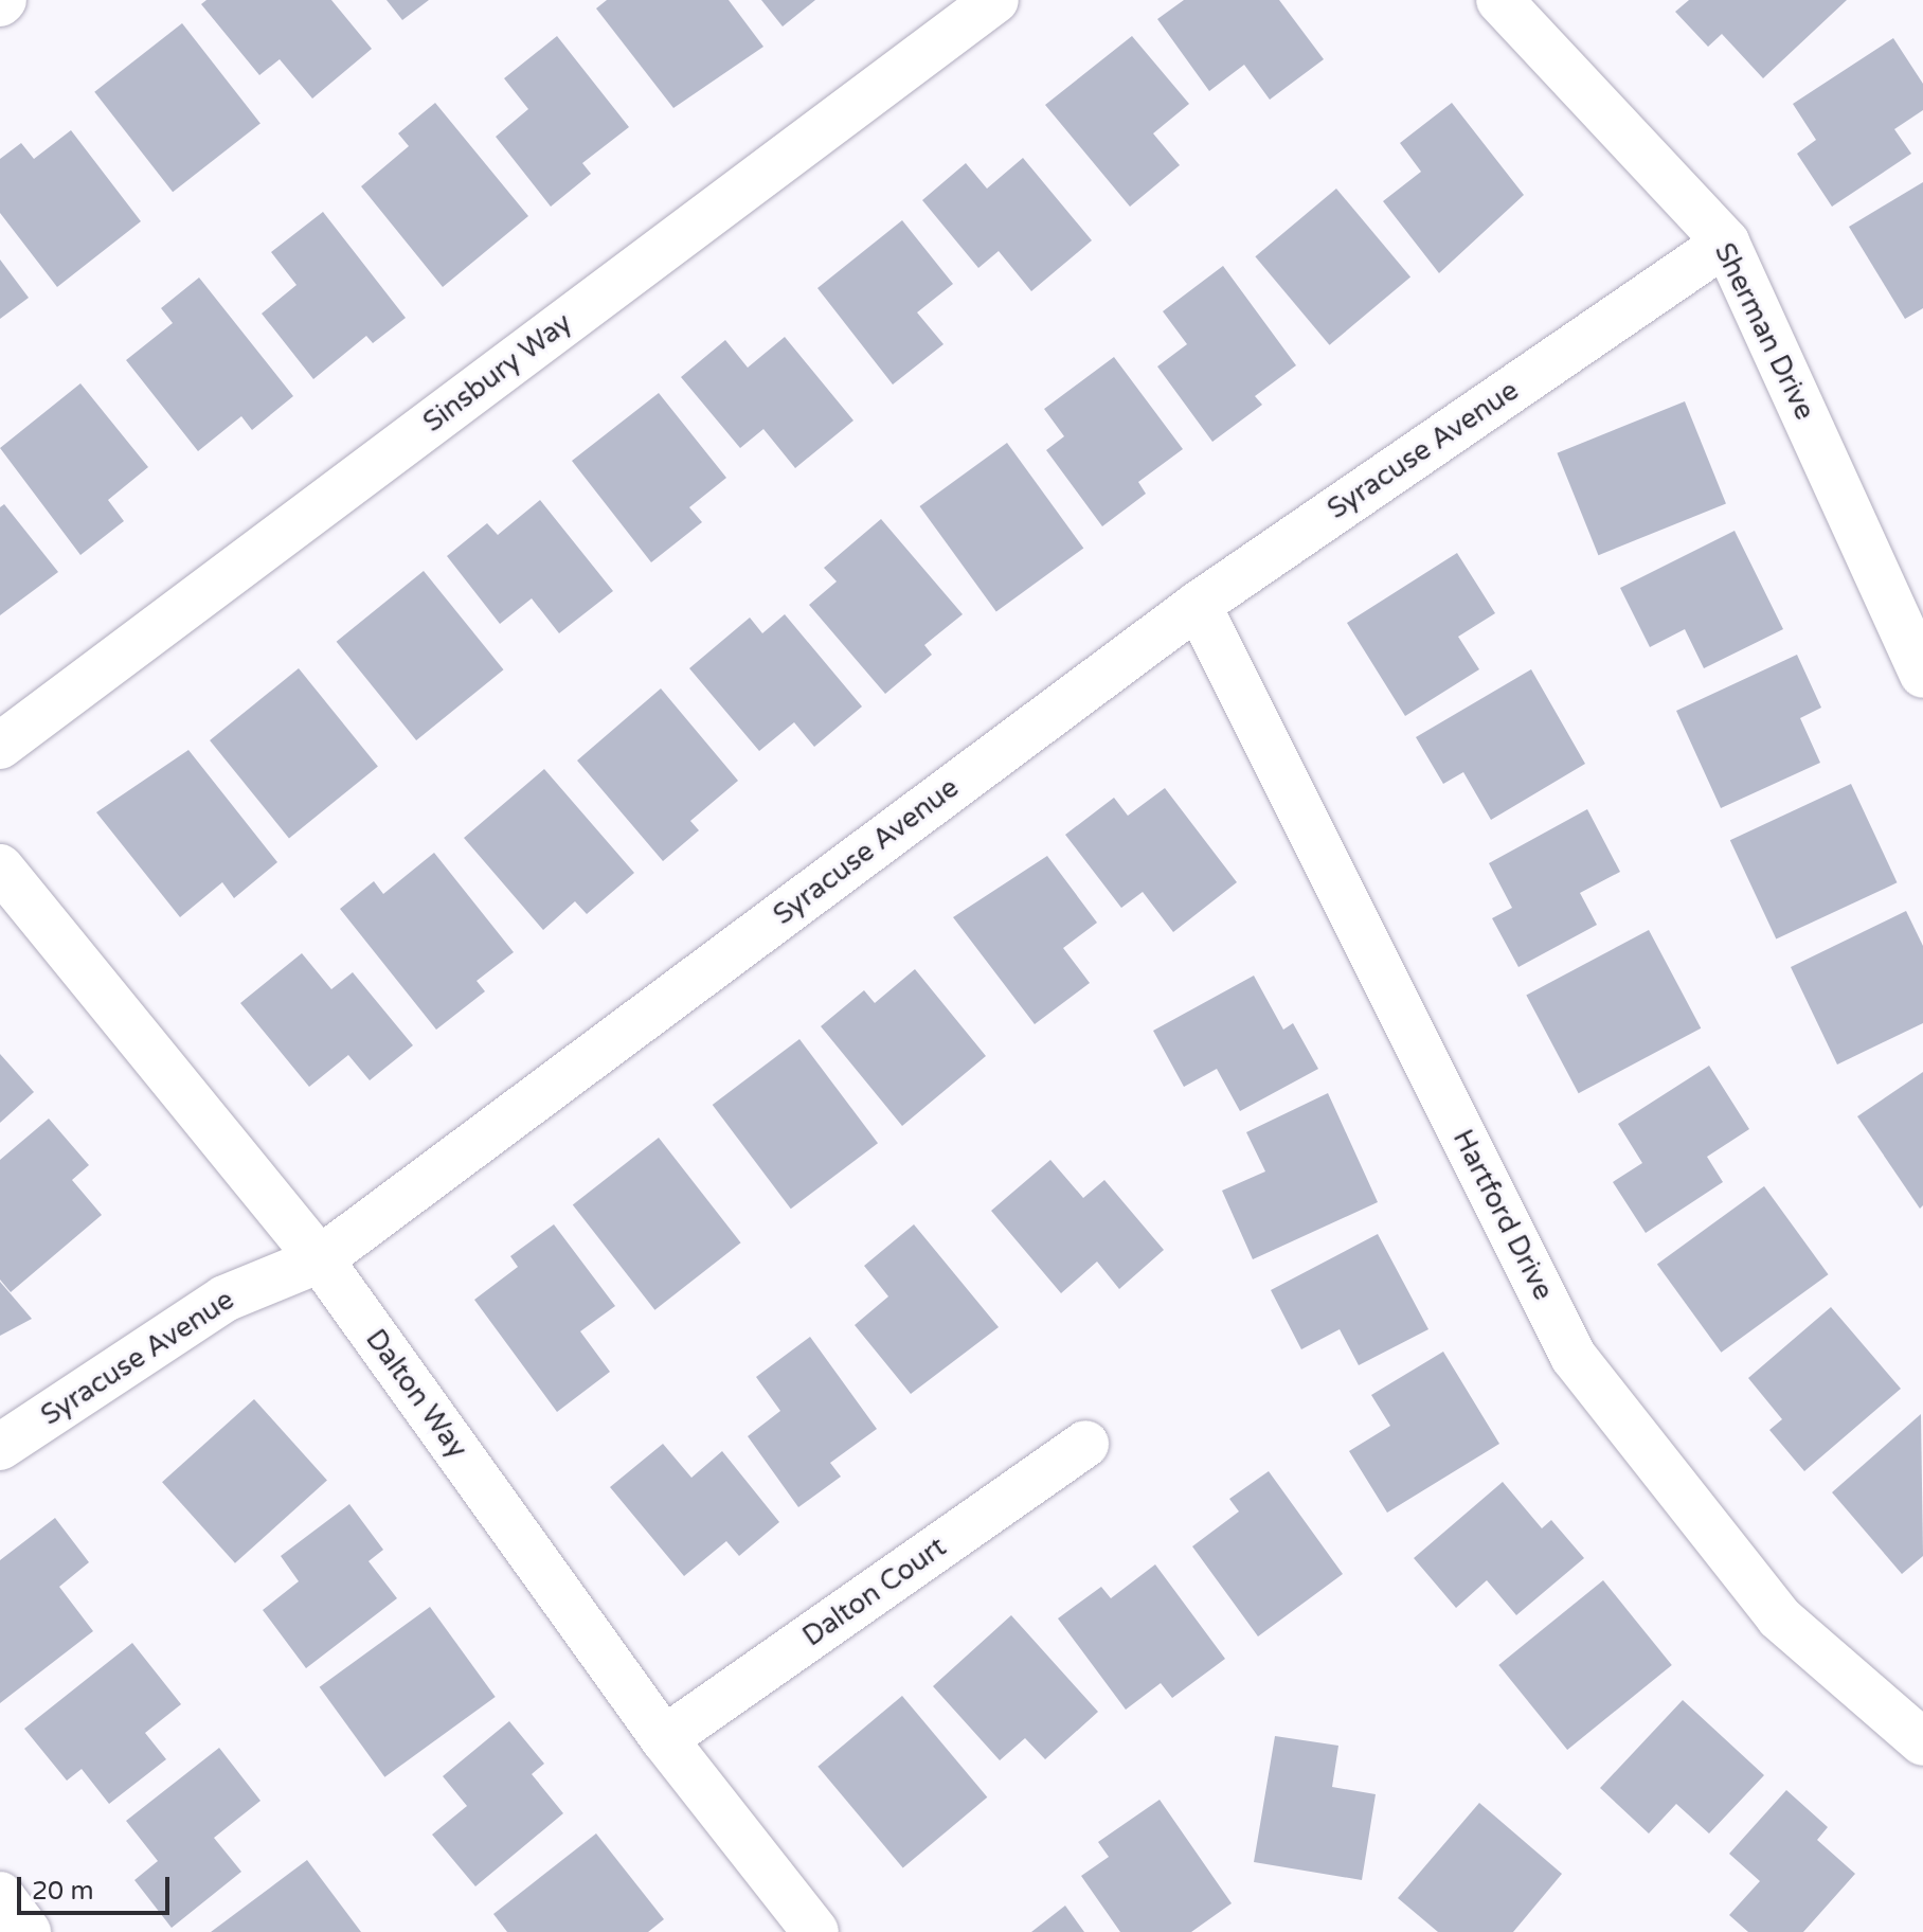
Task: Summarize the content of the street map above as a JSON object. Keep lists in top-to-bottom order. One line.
{"streets":{"street":["Sherman Drive","Sinsbury Way","Syracuse Avenue","Hartford Drive","Dalton Way","Dalton Court"]},"crossings":[["Sherman Drive","Syracuse Avenue"],["Syracuse Avenue","Hartford Drive"],["Syracuse Avenue","Dalton Way"],["Dalton Way","Dalton Court"]],"scale_bar":"20 m"}
